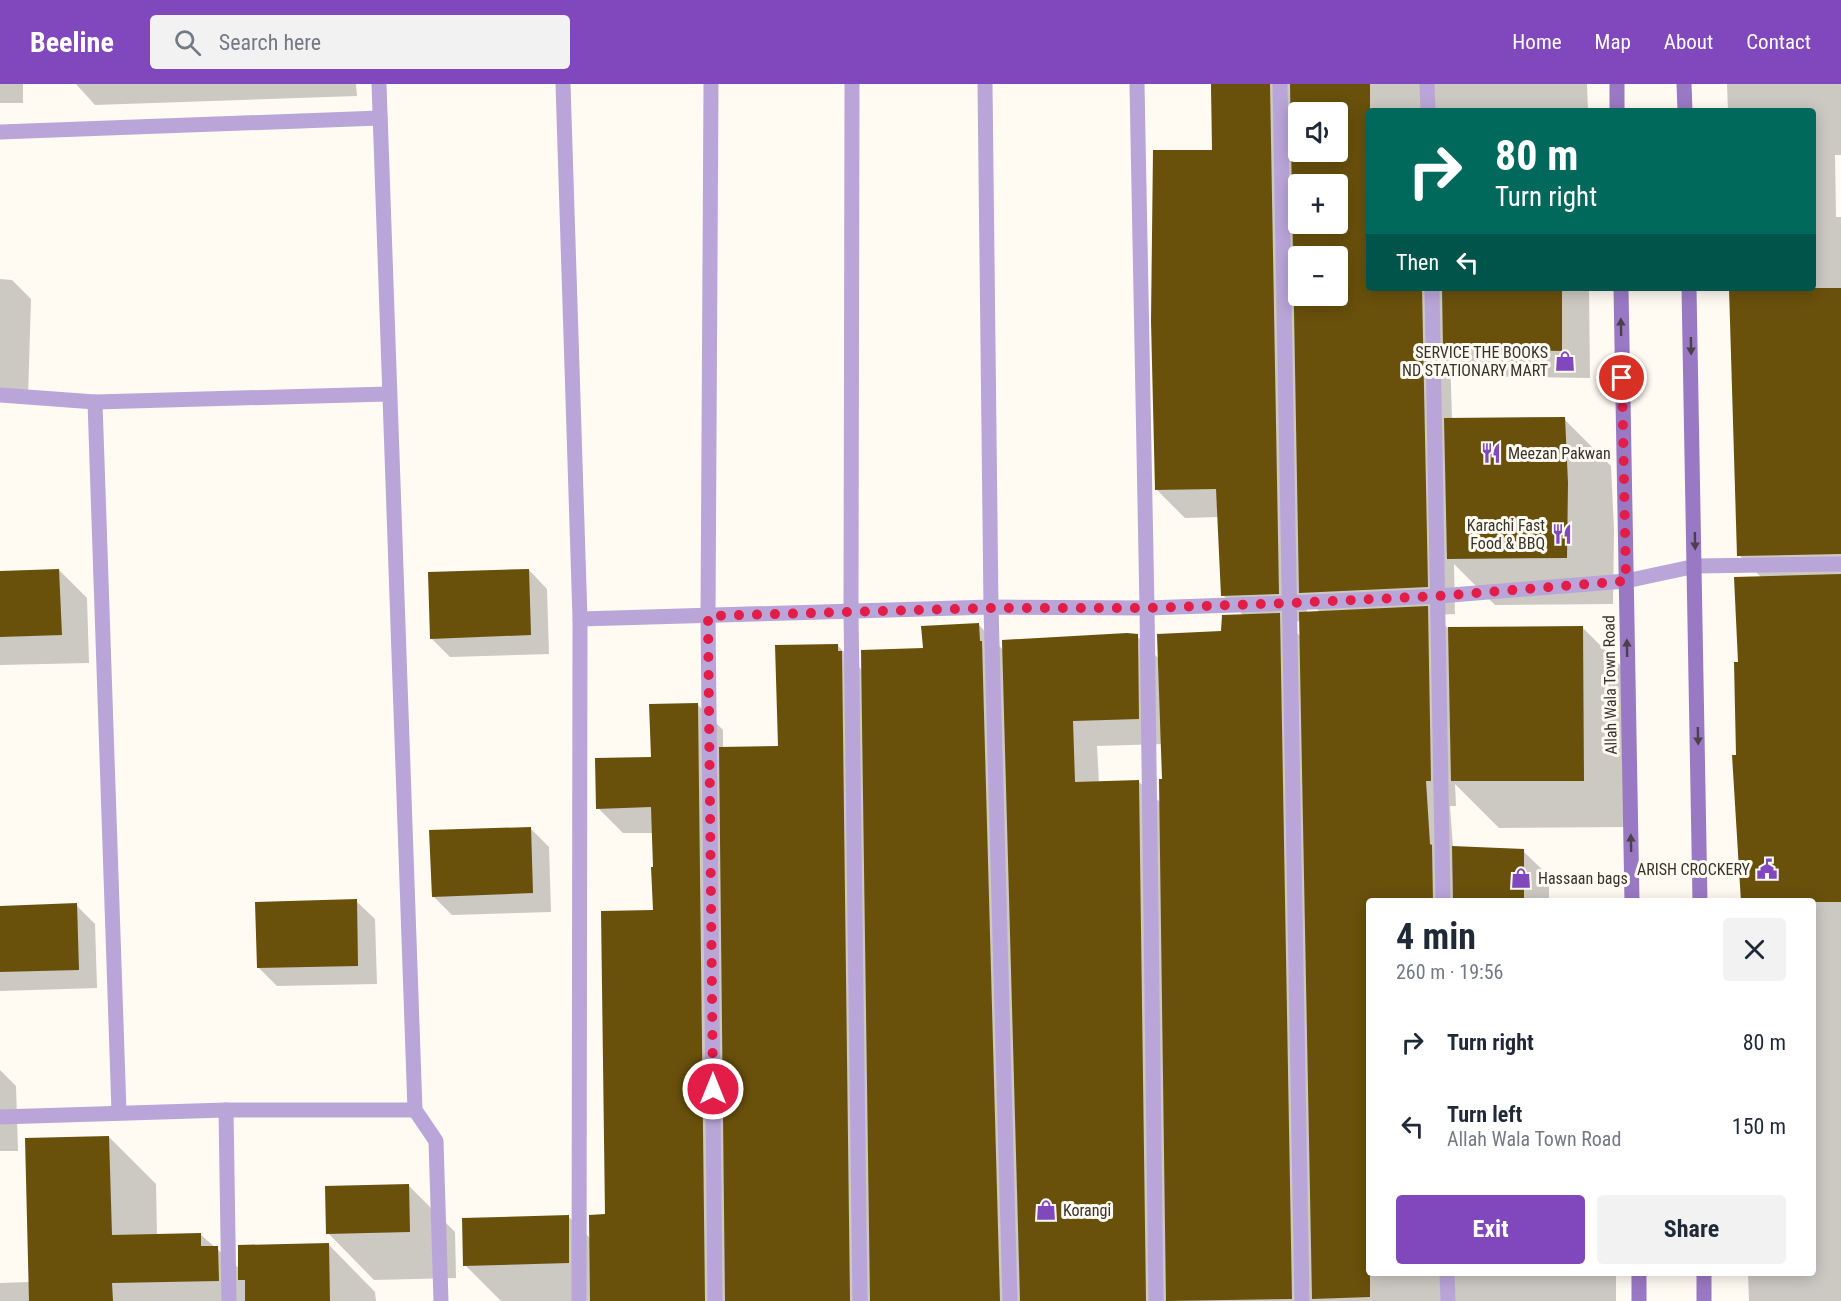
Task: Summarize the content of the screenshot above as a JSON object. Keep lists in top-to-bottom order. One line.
{"streets":{"main road":["Allah Wala Town Road"]},"places":{"shop":["SERVICE THE BOOKS ND STATIONARY MART","Hassaan bags","Korangi"],"restaurant":["Meezan Pakwan","Karachi Fast Food & BBQ"],"public building":["ARISH CROCKERY"]},"page":{"header":"Beeline","search":"Search here","nav":["Home","Map","About","Contact"],"map_buttons":["+","−"],"turn":["80 m","Turn right"],"then":"Then","heading":["4 min","260 m · 19:56"],"list":[{"name":"Turn right","value":"80 m"},{"name":"Turn left","note":"Allah Wala Town Road","value":"150 m"}],"buttons":["Exit","Share"]}}
